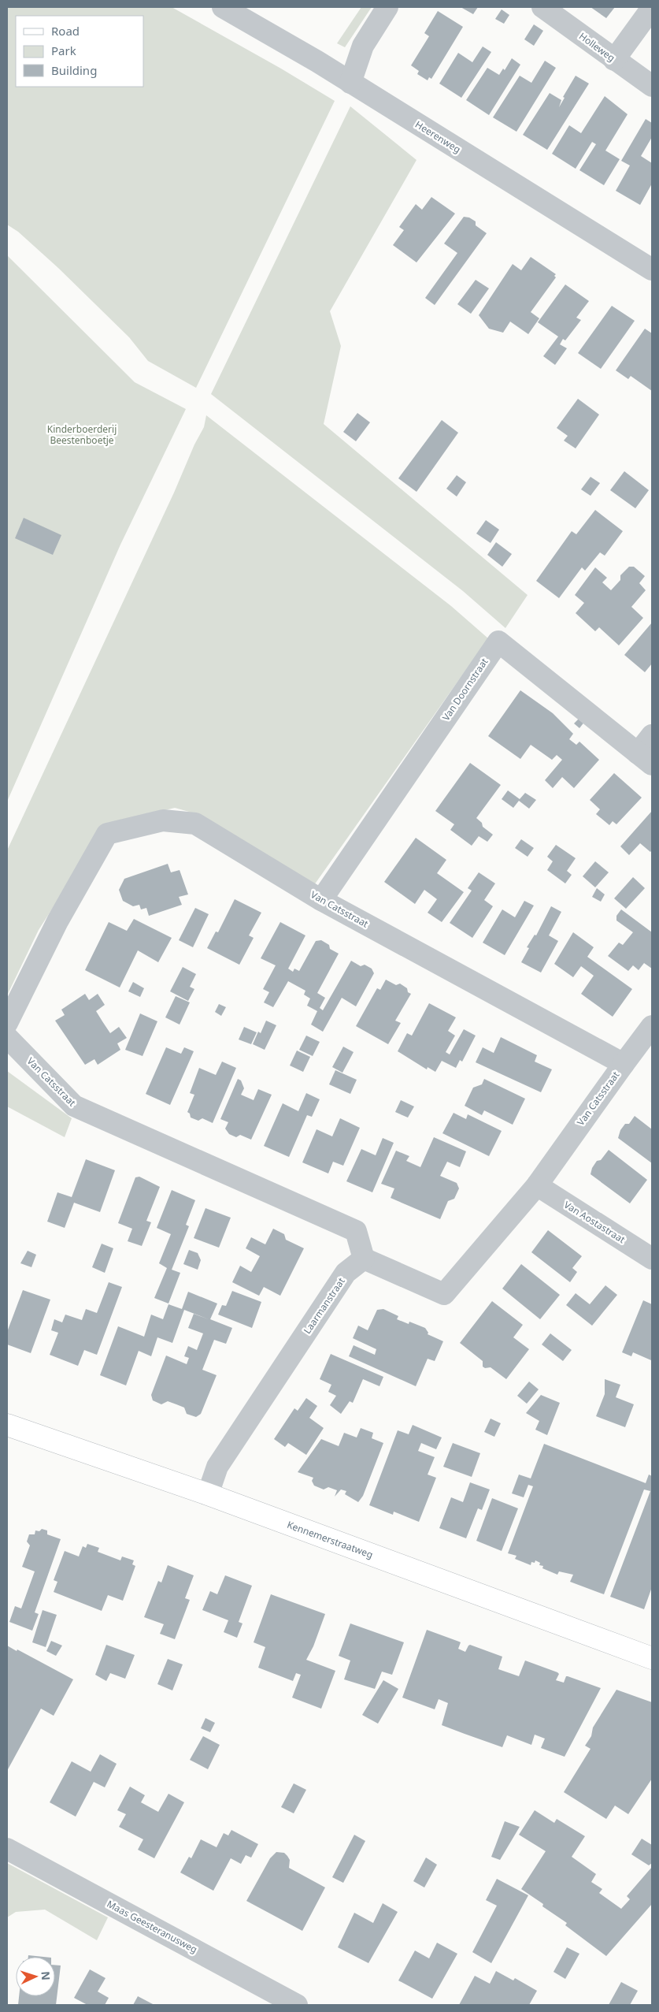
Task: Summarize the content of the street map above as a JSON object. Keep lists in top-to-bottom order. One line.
{"streets":{"main road":["Kennemerstraatweg"],"street":["Holleweg","Heerenweg","Van Doornstraat","Van Catsstraat","Van Aostastraat","Laarmanstraat","Maas Geesteranusweg"]},"crossings":[["Van Doornstraat","Van Catsstraat"],["Van Catsstraat","Van Aostastraat"],["Van Catsstraat","Laarmanstraat"],["Laarmanstraat","Kennemerstraatweg"]],"parks":["Kinderboerderij Beestenboetje"],"legend":["Road","Park","Building"],"north":"right"}
